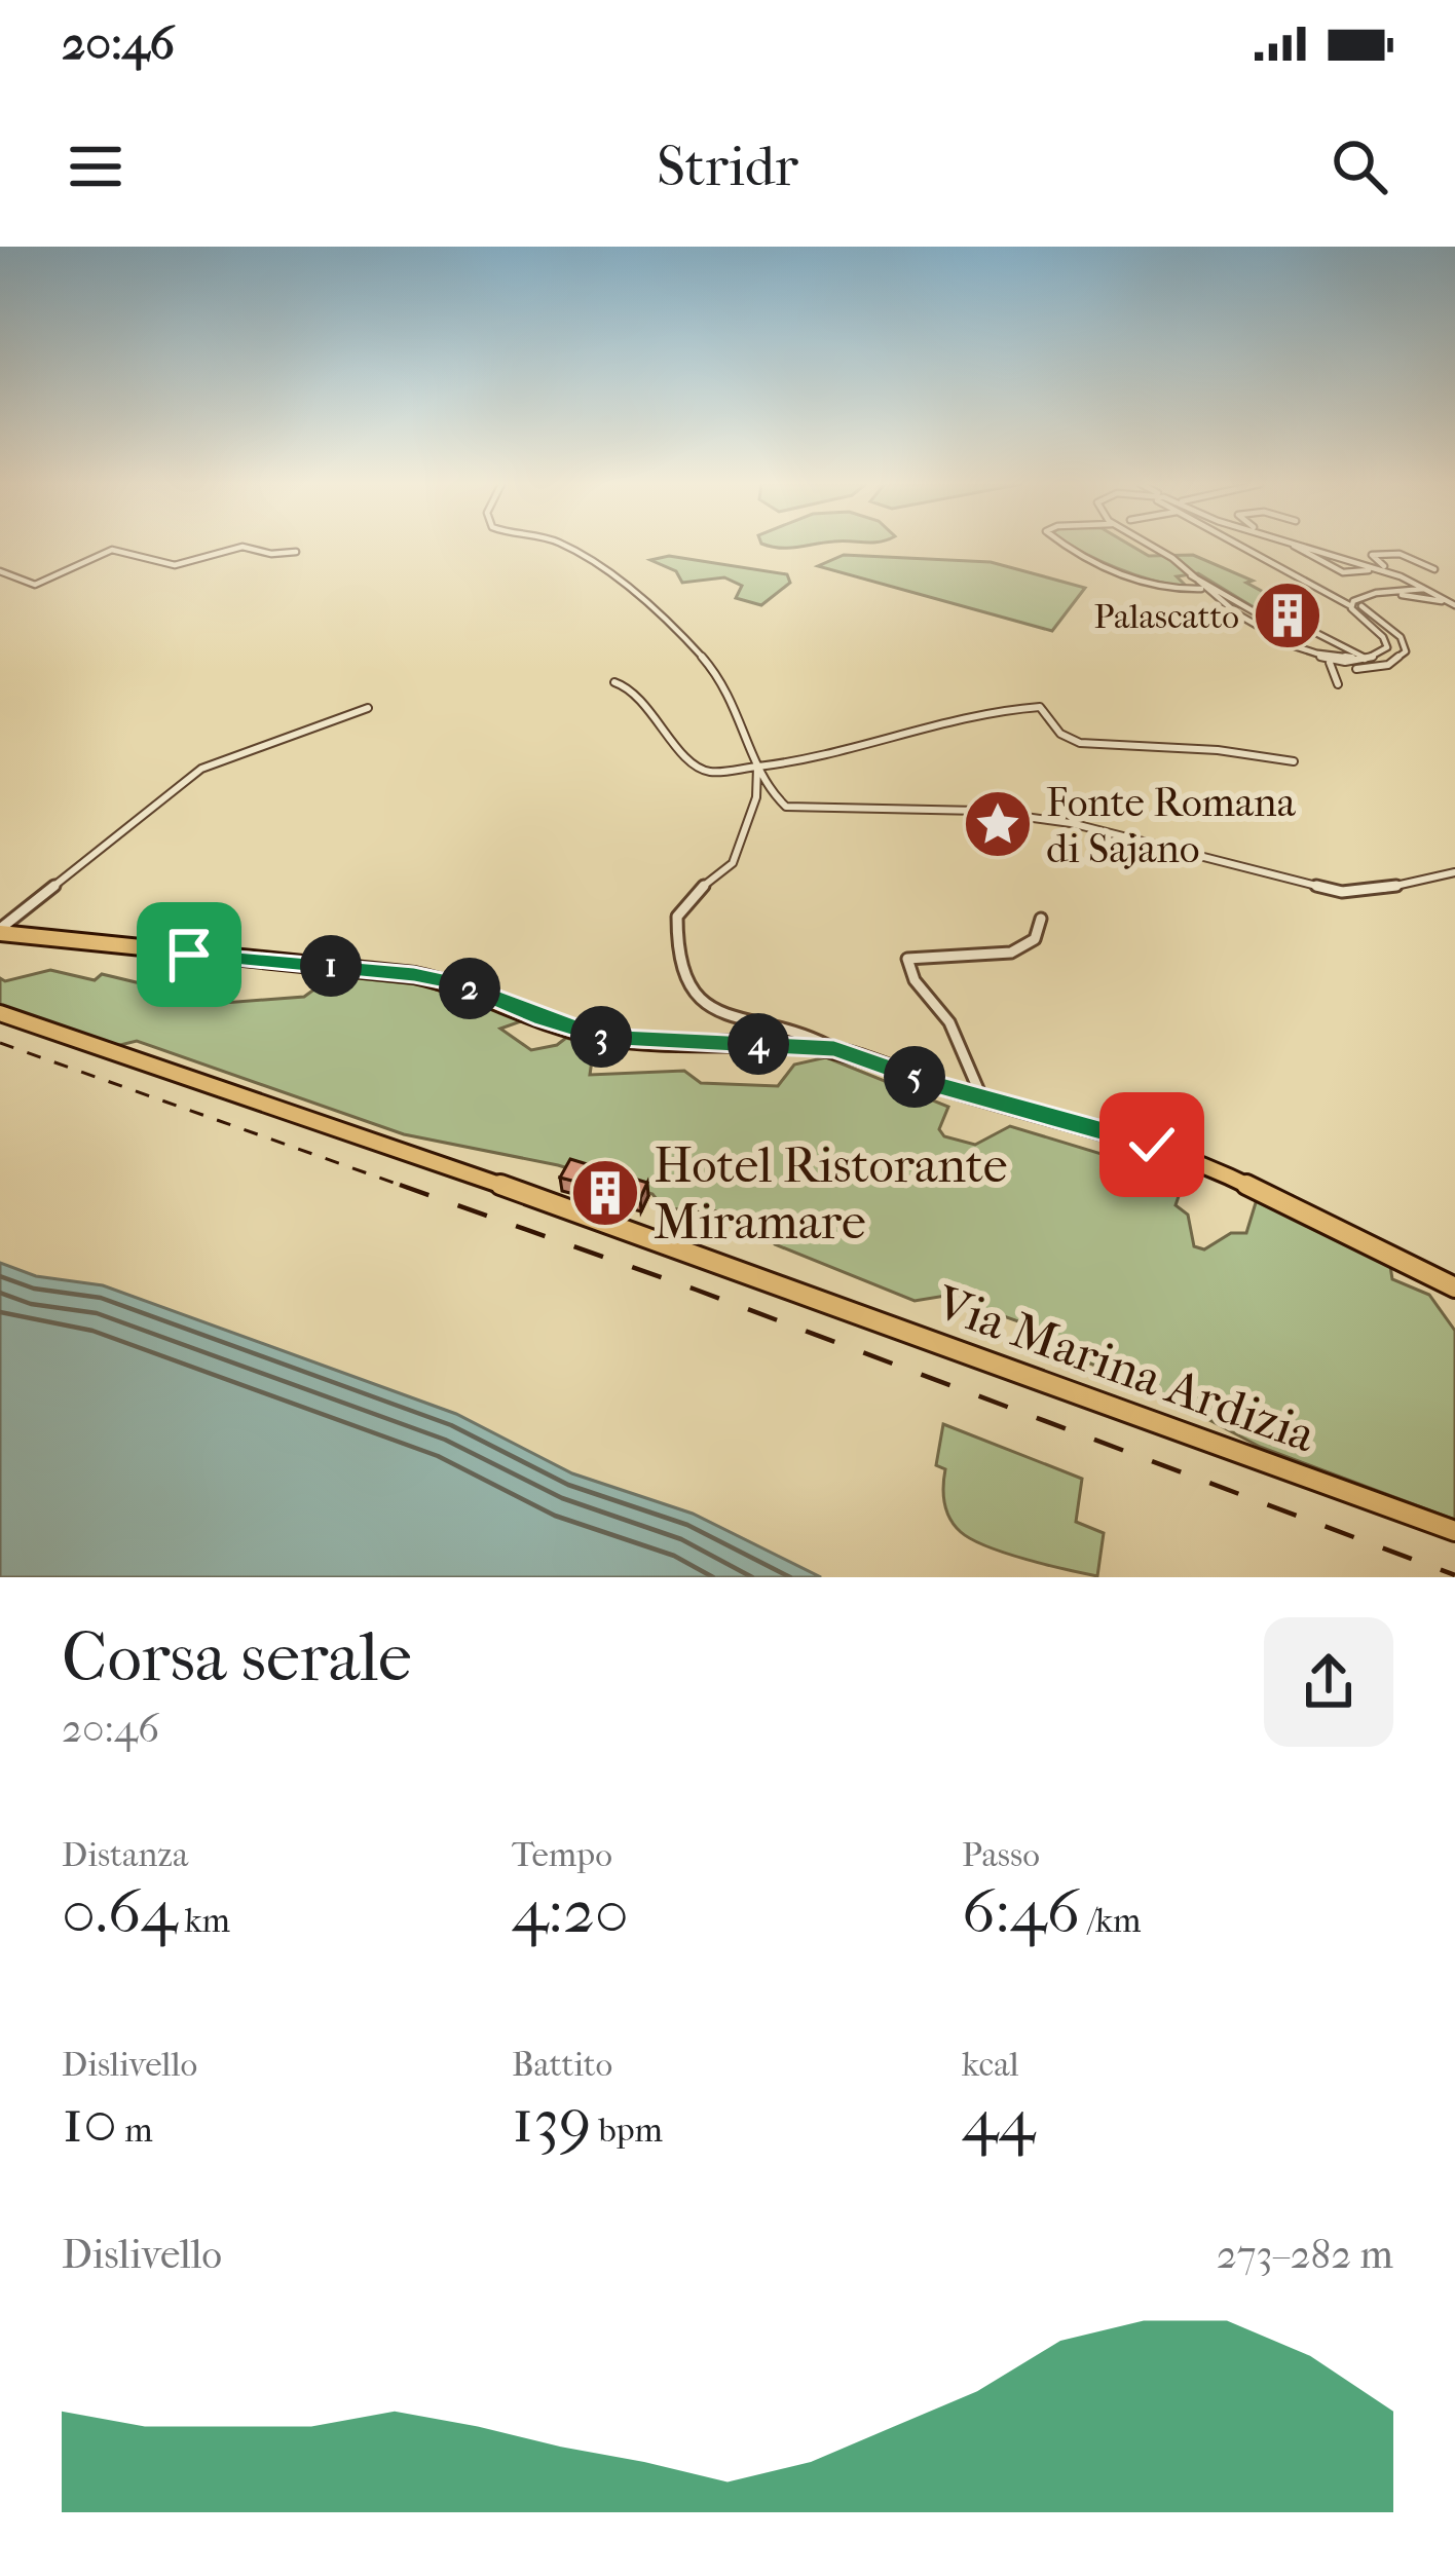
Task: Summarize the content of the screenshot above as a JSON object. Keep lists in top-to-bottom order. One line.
{"streets":{"main road":["Via Marina Ardizia"]},"places":{"building":["Palascatto","Hotel Ristorante Miramare"],"place":["Fonte Romana di Sajano"]},"page":{"status":"20:46","header":"Stridr","pins":["1","2","3","4","5"],"heading":["Corsa serale","20:46"],"stats":[["Distanza","0.64 km"],["Tempo","4:20"],["Passo","6:46 /km"],["Dislivello","10 m"],["Battito","139 bpm"],["kcal","44"]],"chart":["Dislivello","273–282 m"]}}
